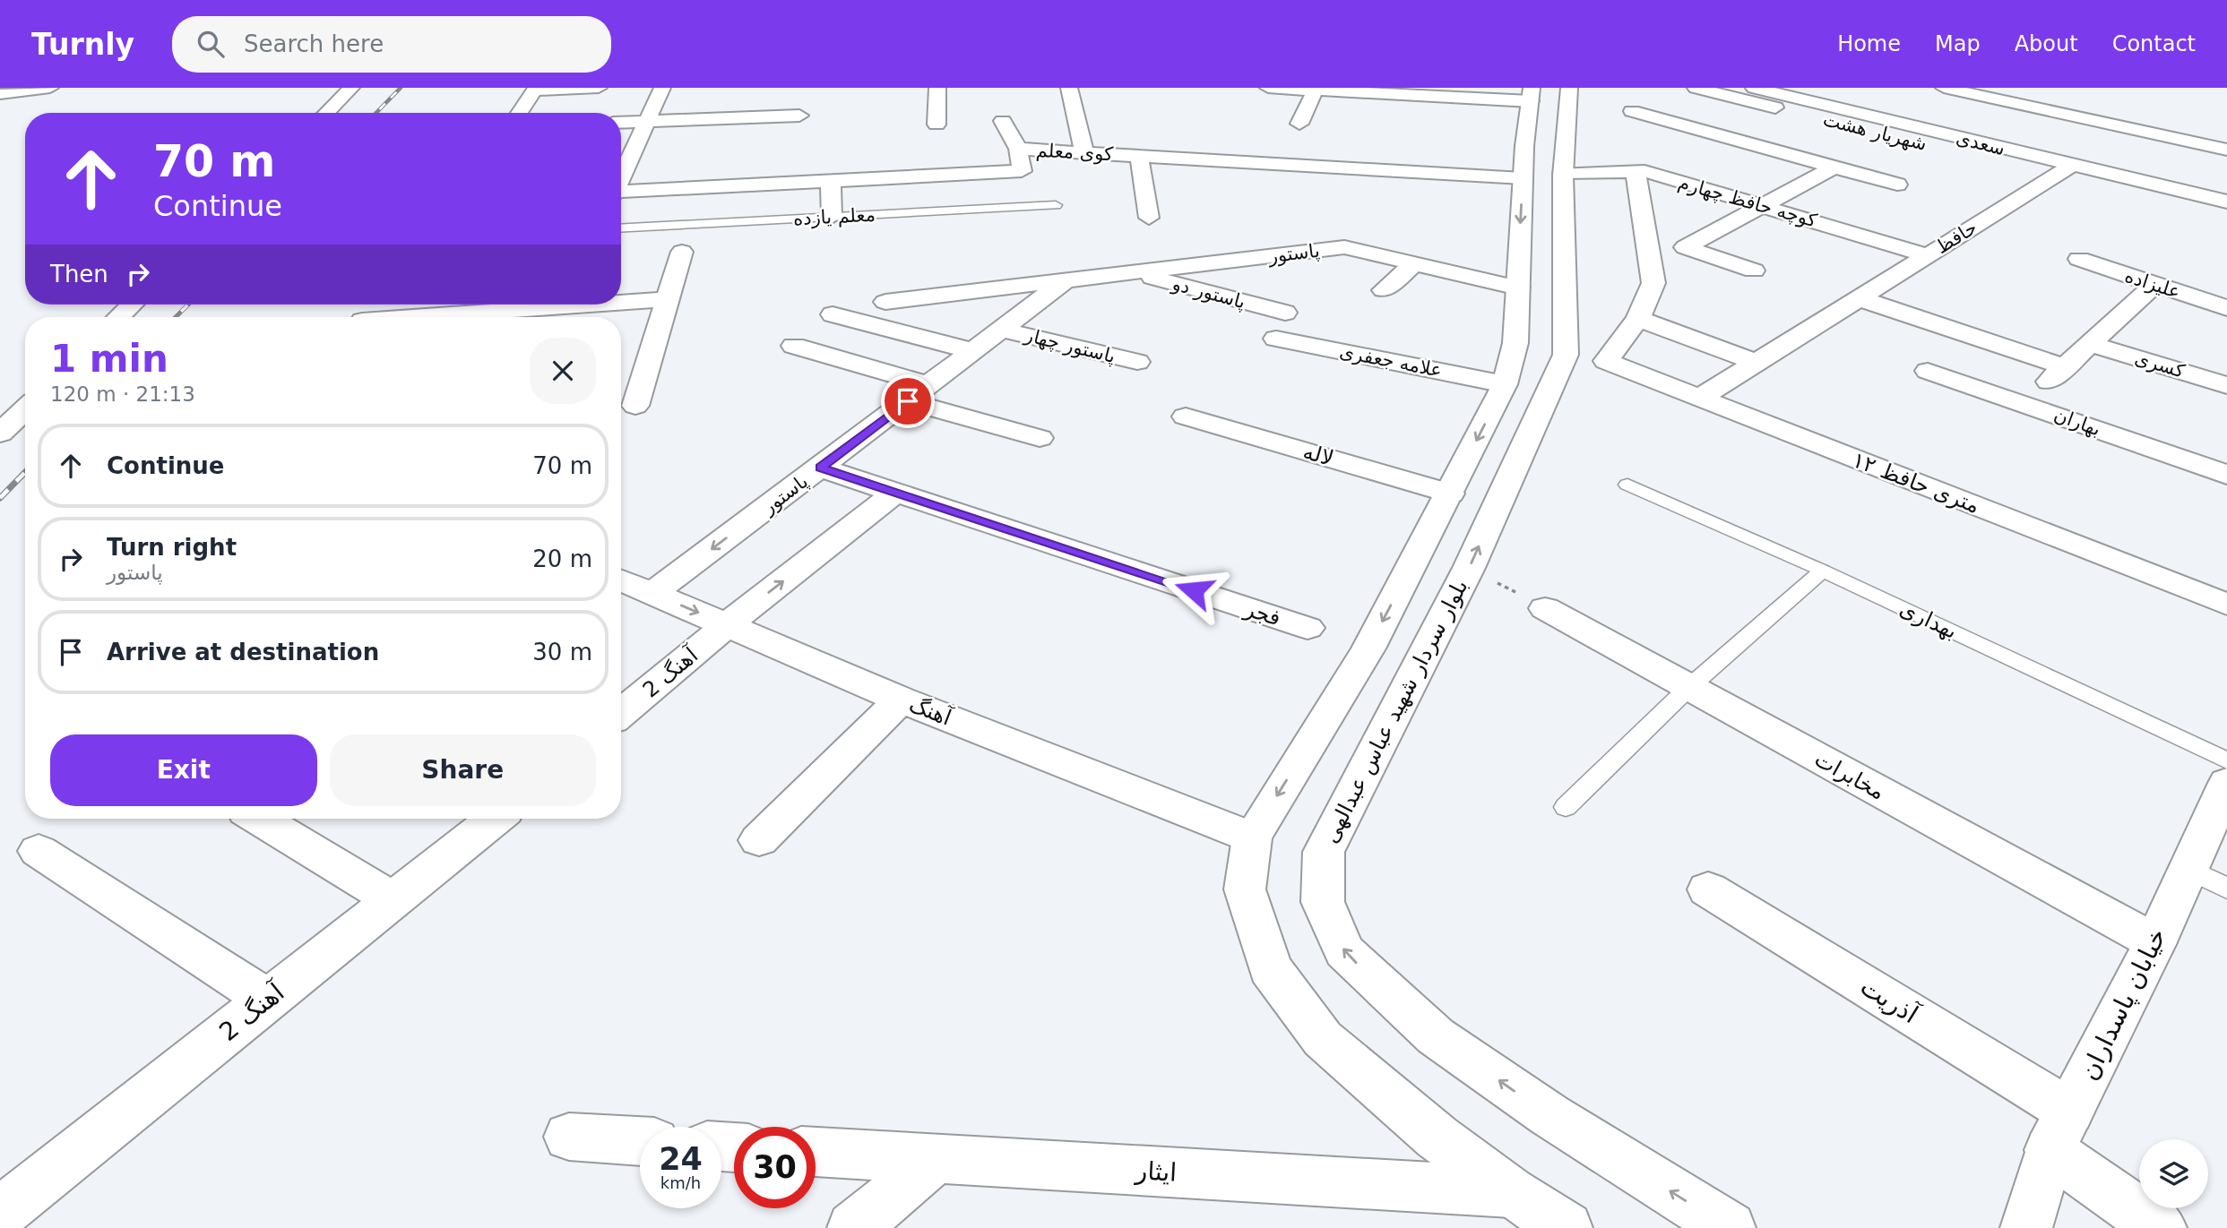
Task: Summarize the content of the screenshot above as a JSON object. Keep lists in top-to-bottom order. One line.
{"streets":{"street":["شهریار هشت","سعدی","کوی معلم","کوچه حافظ چهارم","حافظ","پاستور","علیزاده","پاستور دو","پاستور چهار","علامه جعفری","کسری","بهاران","لاله","۱۲ متری حافظ","فجر","آهنگ 2","آهنگ","بلوار سردار شهید عباس عبدالهی","مخابرات","آذریت","خیابان پاسداران","ایثار"],"lane":["معلم یازده","بهداری"]},"crossings":[["شهریار هشت","سعدی"],["شهریار هشت","حافظ"],["سعدی","حافظ"],["کوچه حافظ چهارم","حافظ"],["کوچه حافظ چهارم","بلوار سردار شهید عباس عبدالهی"],["حافظ","۱۲ متری حافظ"],["پاستور","پاستور دو"],["پاستور","پاستور چهار"],["پاستور","فجر"],["پاستور","آهنگ"],["فجر","آهنگ 2"],["آهنگ 2","آهنگ"],["مخابرات","خیابان پاسداران"],["آذریت","خیابان پاسداران"]],"one_way":["بلوار سردار شهید عباس عبدالهی"],"page":{"header":"Turnly","search":"Search here","nav":["Home","Map","About","Contact"],"turn":["70 m","Continue"],"then":"Then","heading":["1 min","120 m · 21:13"],"list":[{"name":"Continue","value":"70 m"},{"name":"Turn right","note":"پاستور","value":"20 m"},{"name":"Arrive at destination","value":"30 m"}],"buttons":["Exit","Share"],"speed":"24 km/h","limit":"30"}}
